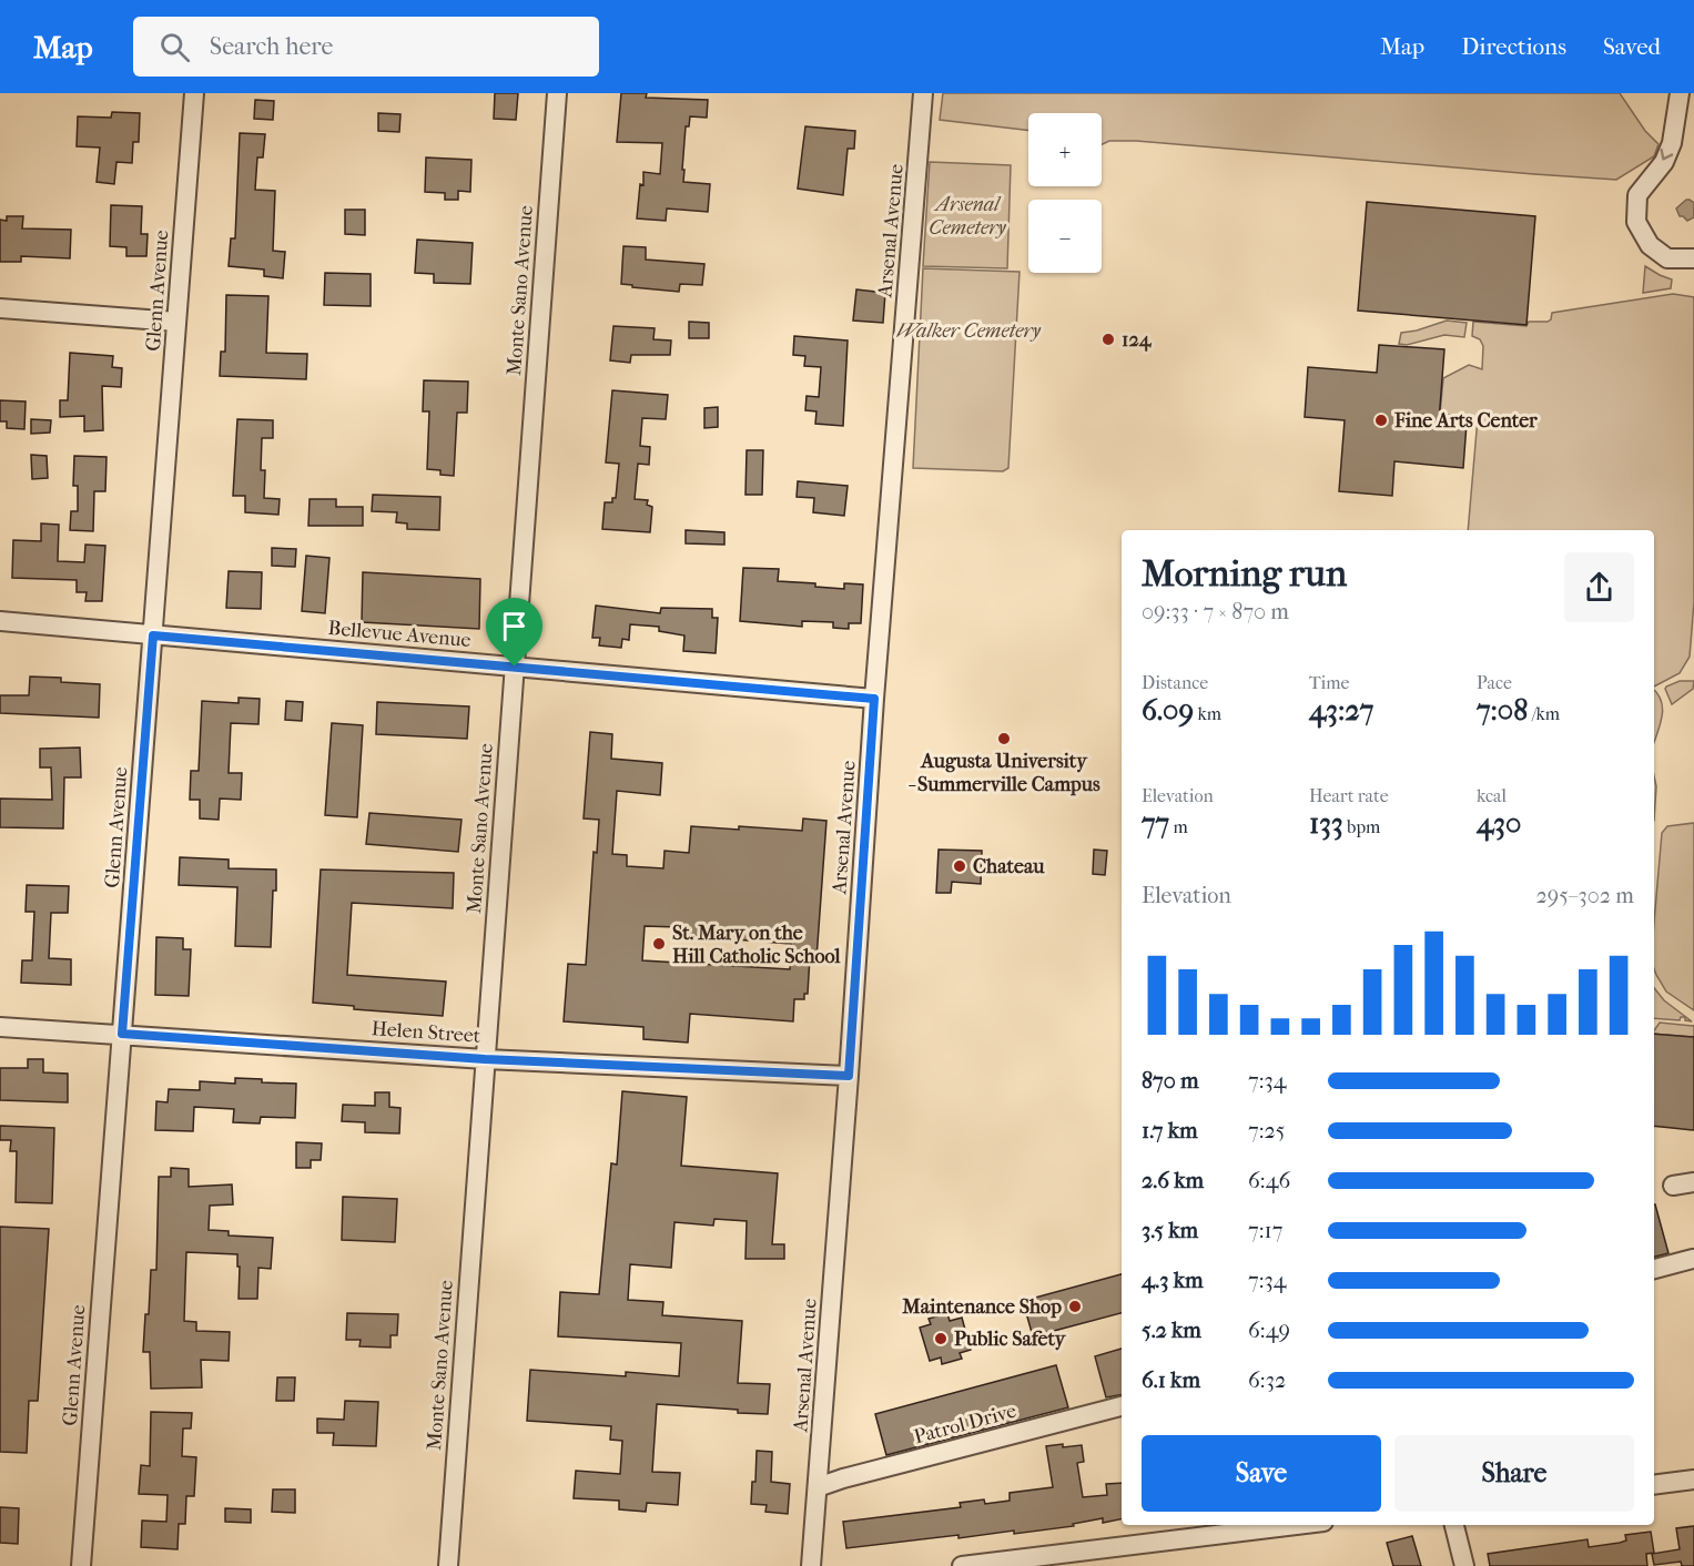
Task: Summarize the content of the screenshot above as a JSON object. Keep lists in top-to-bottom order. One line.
{"streets":{"street":["Arsenal Avenue","Glenn Avenue","Monte Sano Avenue","Bellevue Avenue","Helen Street","Patrol Drive"]},"crossings":[["Arsenal Avenue","Bellevue Avenue"],["Arsenal Avenue","Helen Street"],["Arsenal Avenue","Patrol Drive"],["Glenn Avenue","Bellevue Avenue"],["Glenn Avenue","Helen Street"],["Monte Sano Avenue","Bellevue Avenue"],["Monte Sano Avenue","Helen Street"]],"parks":["Arsenal Cemetery","Walker Cemetery"],"places":["124","Fine Arts Center","Augusta University - Summerville Campus","Chateau","St. Mary on the Hill Catholic School","Maintenance Shop","Public Safety"],"page":{"header":"Map","search":"Search here","nav":["Map","Directions","Saved"],"map_buttons":["+","−"],"heading":["Morning run","09:33 · 7 × 870 m"],"stats":[["Distance","6.09 km"],["Time","43:27"],["Pace","7:08 /km"],["Elevation","77 m"],["Heart rate","133 bpm"],["kcal","430"]],"chart":["Elevation","295–302 m"],"list":[{"name":"870 m","note":"7:34"},{"name":"1.7 km","note":"7:25"},{"name":"2.6 km","note":"6:46"},{"name":"3.5 km","note":"7:17"},{"name":"4.3 km","note":"7:34"},{"name":"5.2 km","note":"6:49"},{"name":"6.1 km","note":"6:32"}],"buttons":["Save","Share"]}}
